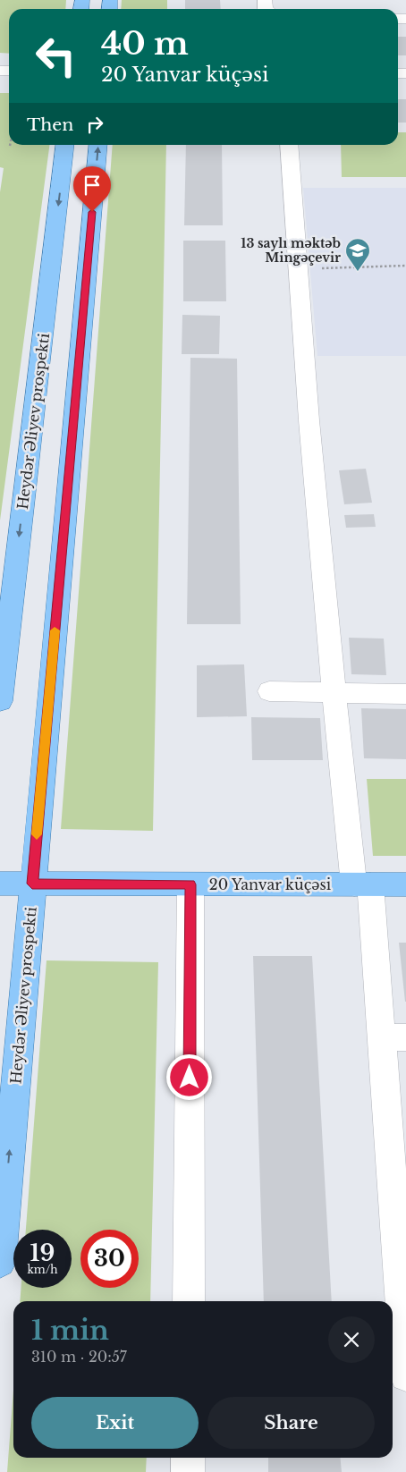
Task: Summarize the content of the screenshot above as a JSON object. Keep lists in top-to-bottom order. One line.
{"streets":{"main road":["Heydər Əliyev prospekti","20 Yanvar küçəsi"]},"crossings":[["Heydər Əliyev prospekti","20 Yanvar küçəsi"]],"places":{"school or university":["13 saylı məktəb Mingəçevir"]},"page":{"turn":["40 m","20 Yanvar küçəsi"],"then":"Then","speed":"19 km/h","limit":"30","heading":["1 min","310 m · 20:57"],"buttons":["Exit","Share"]}}
